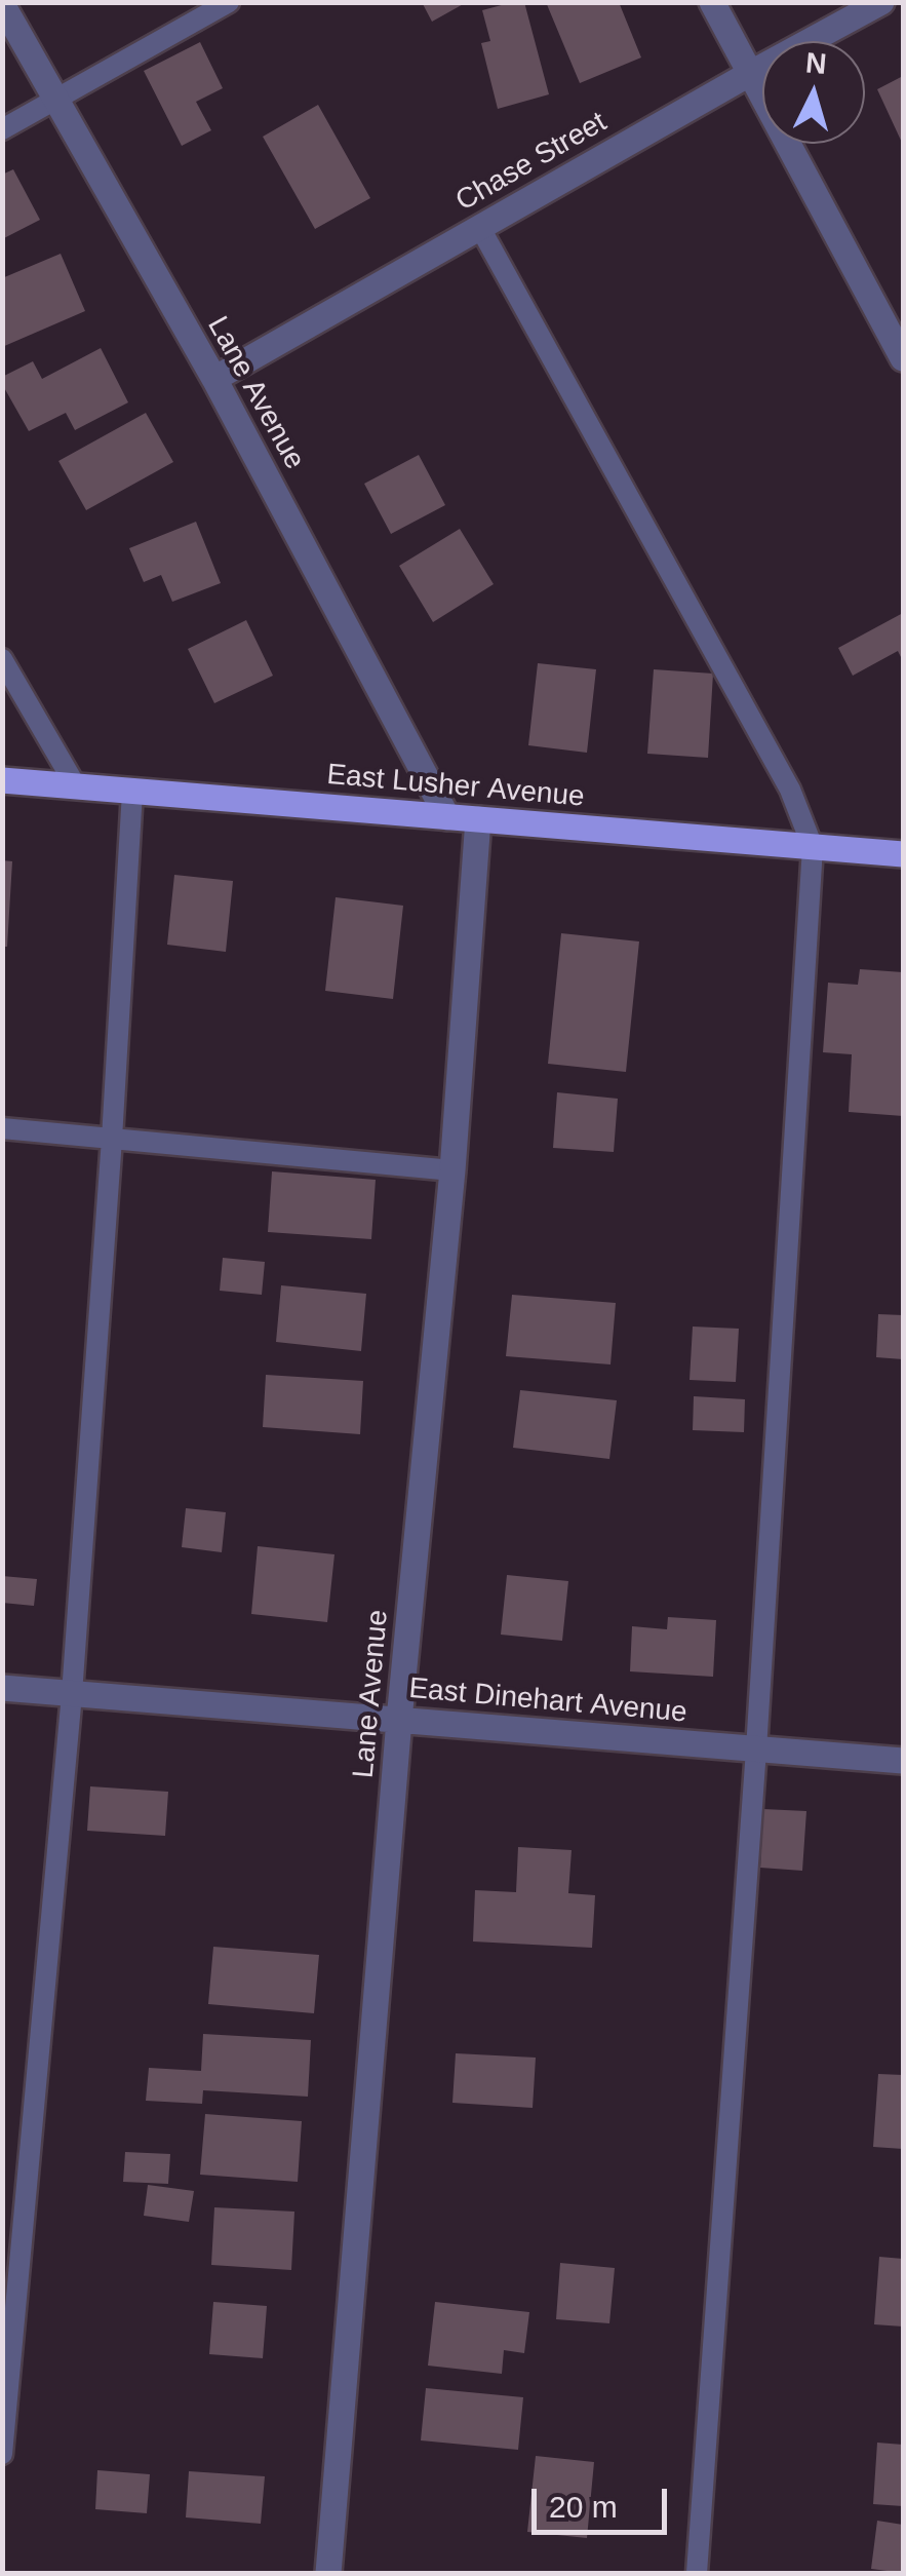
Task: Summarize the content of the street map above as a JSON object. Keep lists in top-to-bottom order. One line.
{"streets":{"main road":["East Lusher Avenue"],"street":["Chase Street","Lane Avenue","East Dinehart Avenue"]},"crossings":[["Chase Street","Lane Avenue"],["Lane Avenue","East Lusher Avenue"],["Lane Avenue","East Dinehart Avenue"]],"scale_bar":"20 m","north":"top"}
